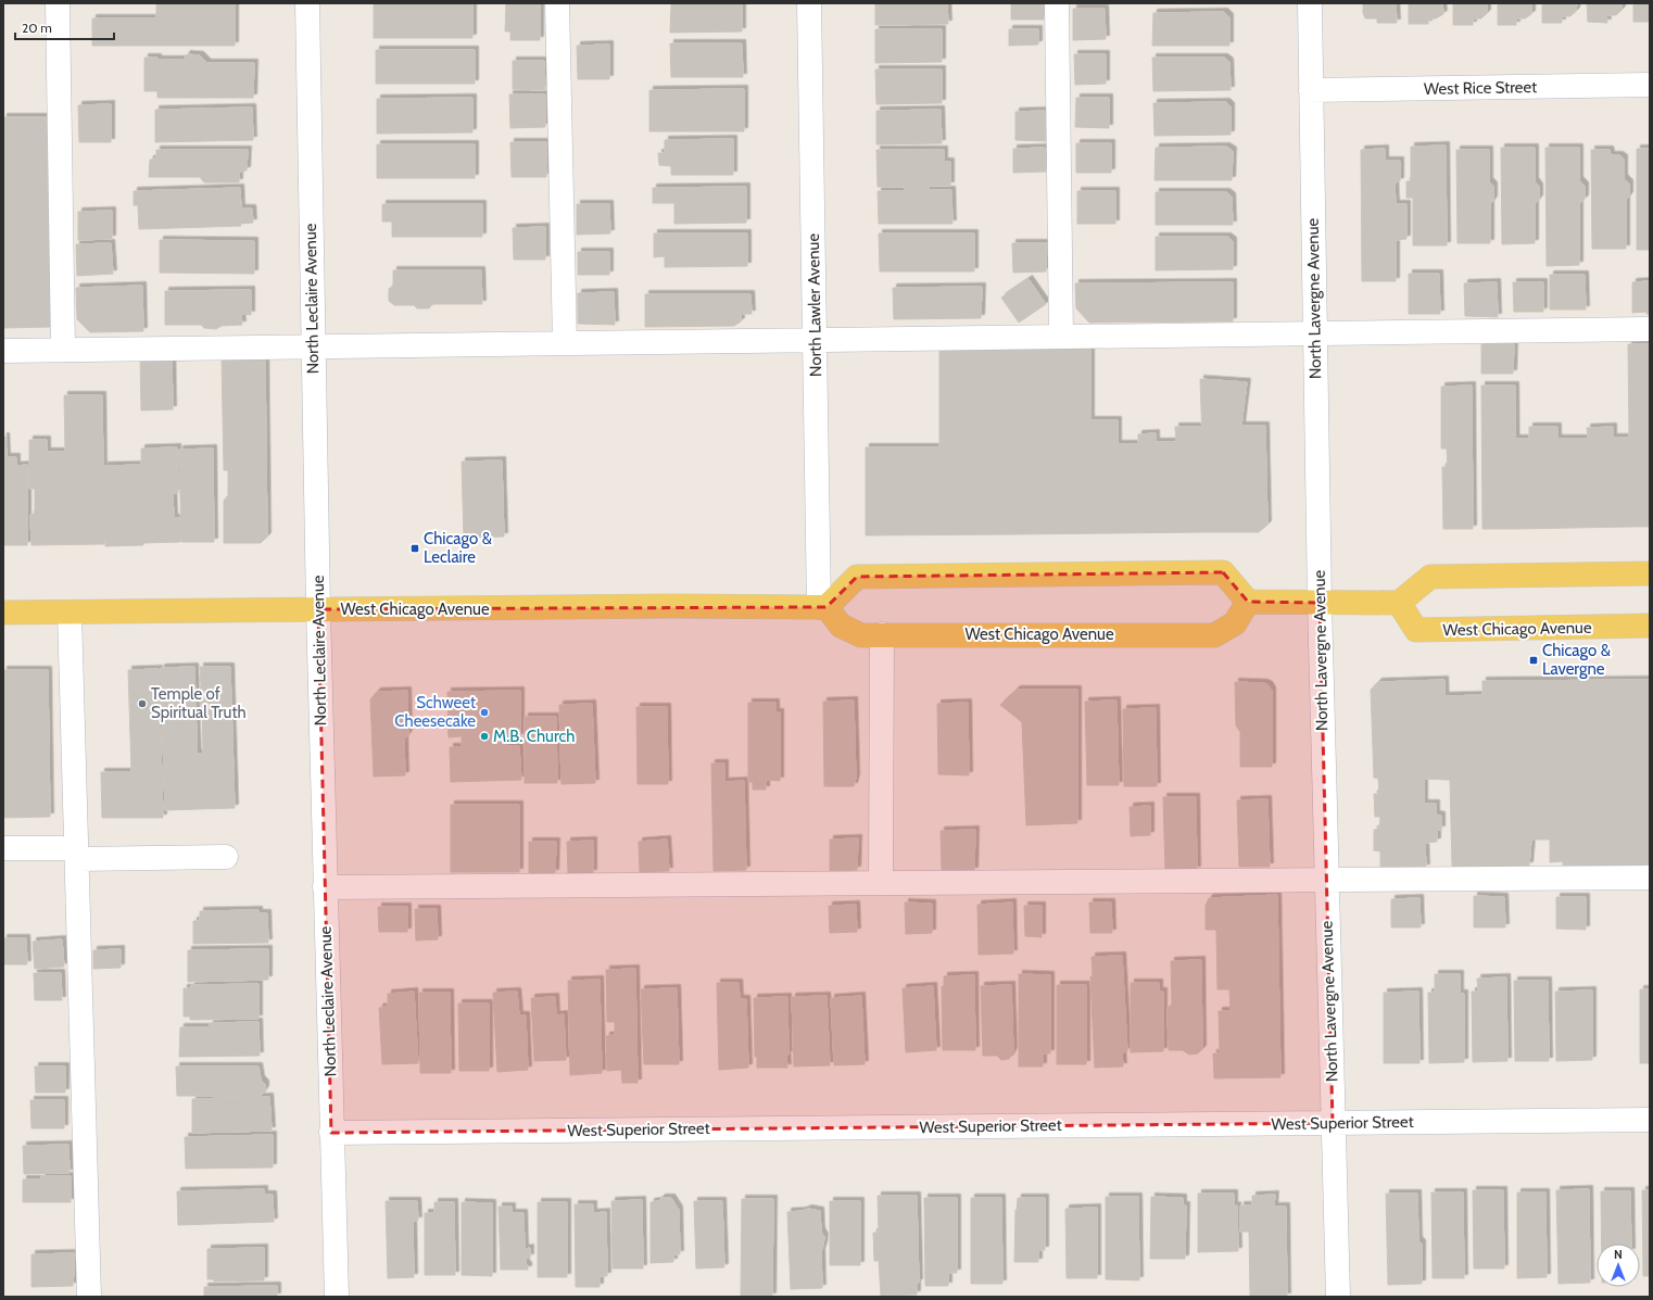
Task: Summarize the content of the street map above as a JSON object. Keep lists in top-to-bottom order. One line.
{"streets":{"main road":["West Chicago Avenue"],"street":["West Rice Street","North Leclaire Avenue","North Lavergne Avenue","North Lawler Avenue","West Superior Street"]},"crossings":[["West Rice Street","North Lavergne Avenue"],["North Leclaire Avenue","West Chicago Avenue"],["North Leclaire Avenue","West Superior Street"],["North Lavergne Avenue","West Superior Street"],["North Lawler Avenue","West Chicago Avenue"]],"places":{"transit":["Chicago & Leclaire","Chicago & Lavergne"],"other":["Temple of Spiritual Truth","Schweet Cheesecake","M.B. Church"]},"scale_bar":"20 m","north":"top"}
